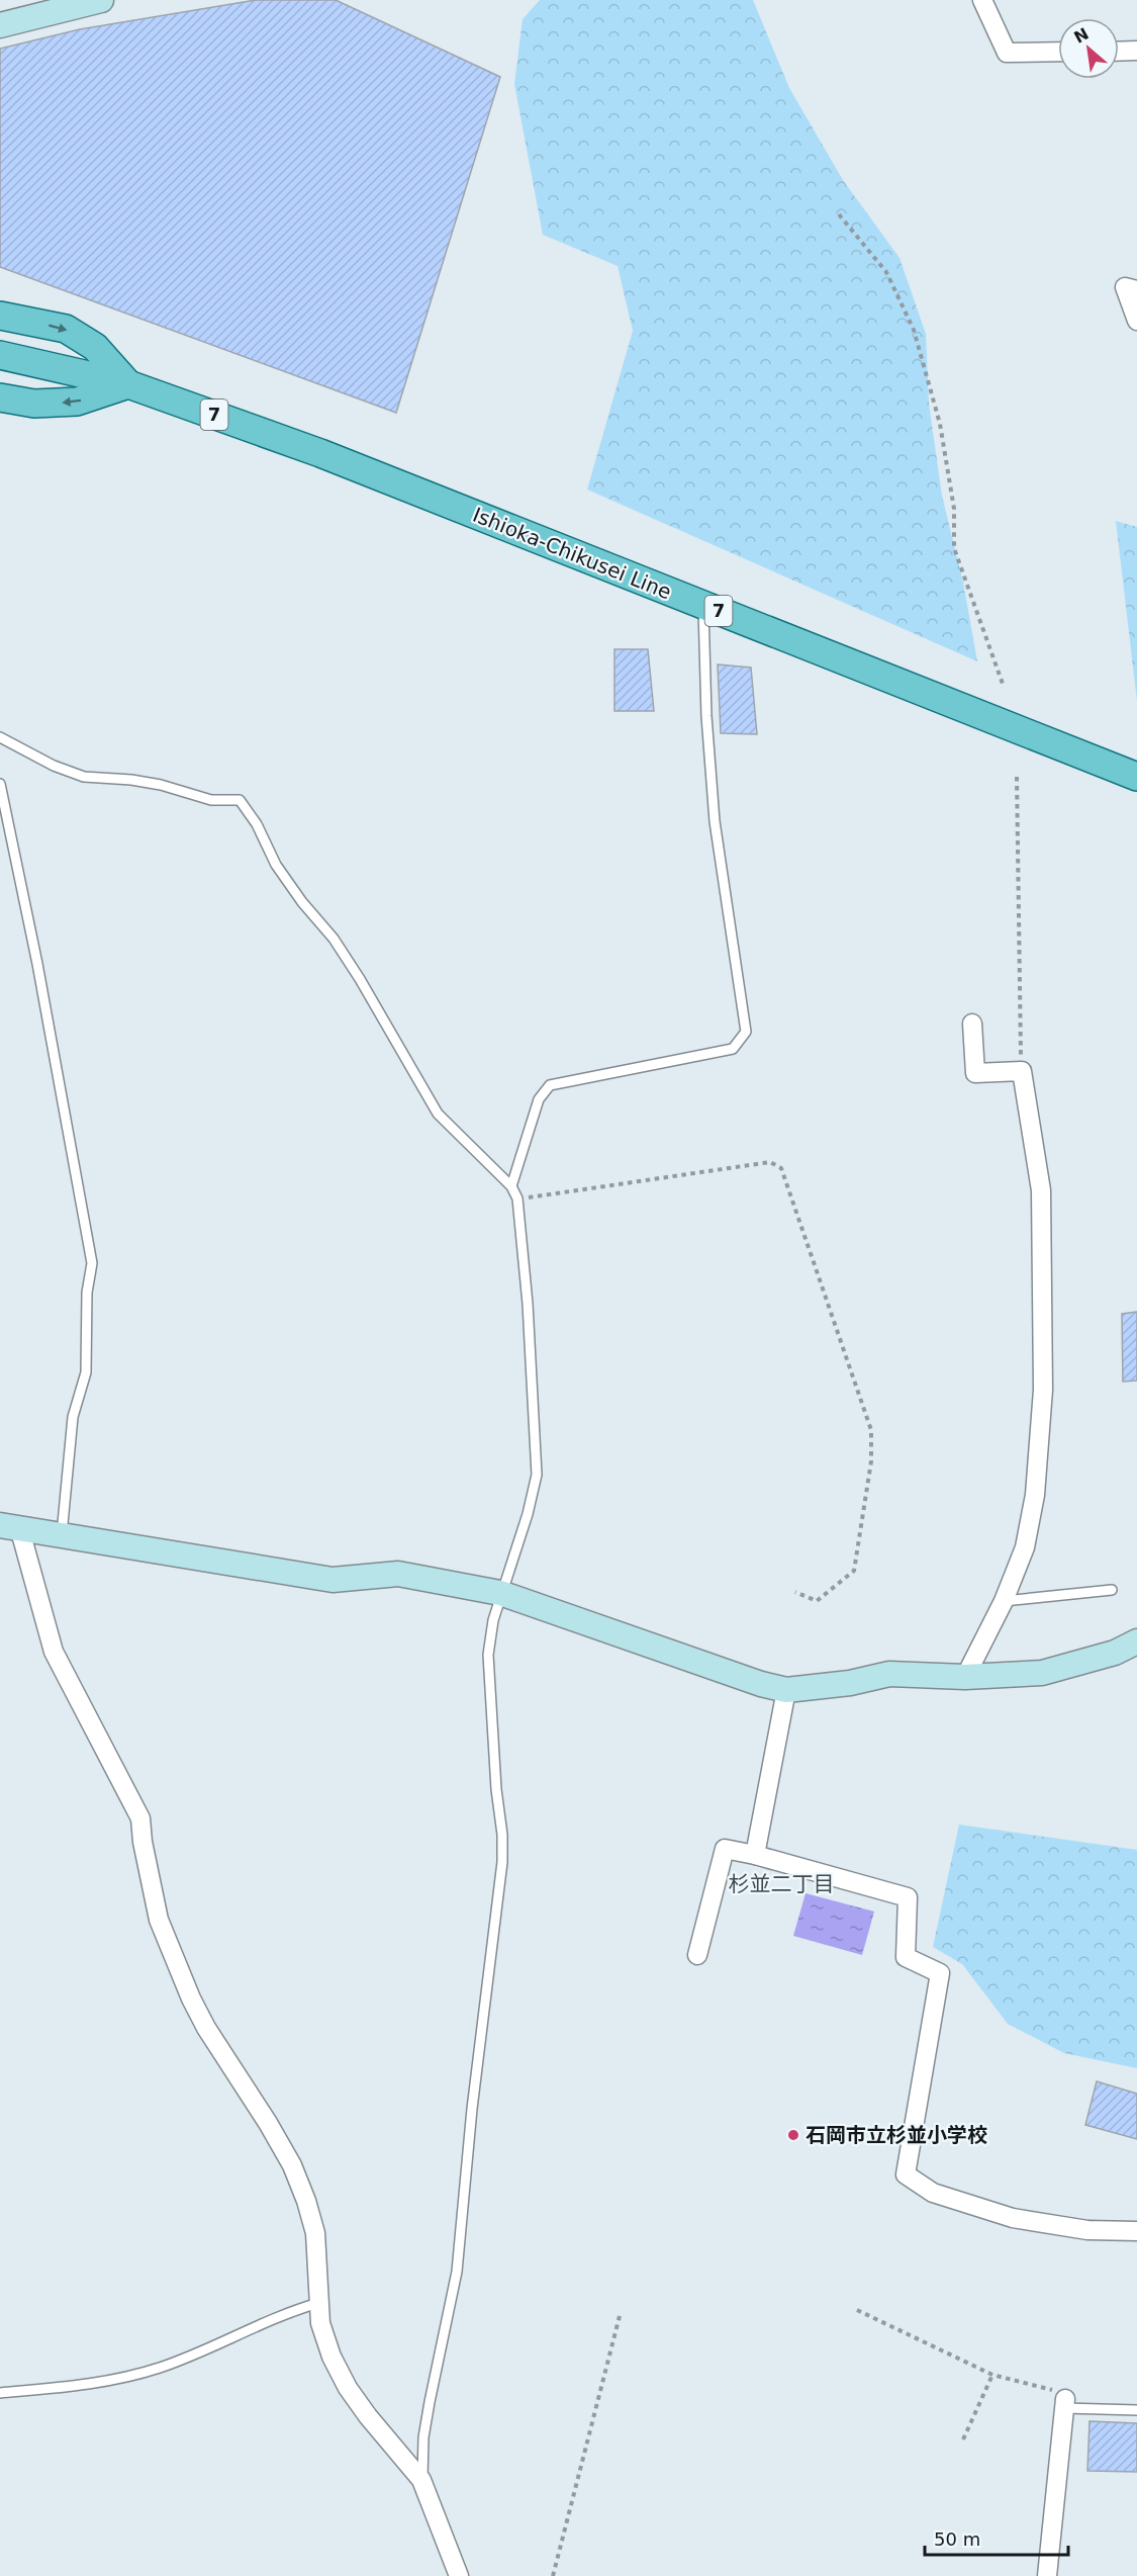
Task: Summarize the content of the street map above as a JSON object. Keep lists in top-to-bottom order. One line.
{"streets":{"main road":["7","Ishioka-Chikusei Line"]},"districts":["杉並二丁目"],"places":["石岡市立杉並小学校"],"scale_bar":"50 m","north":"top left"}
